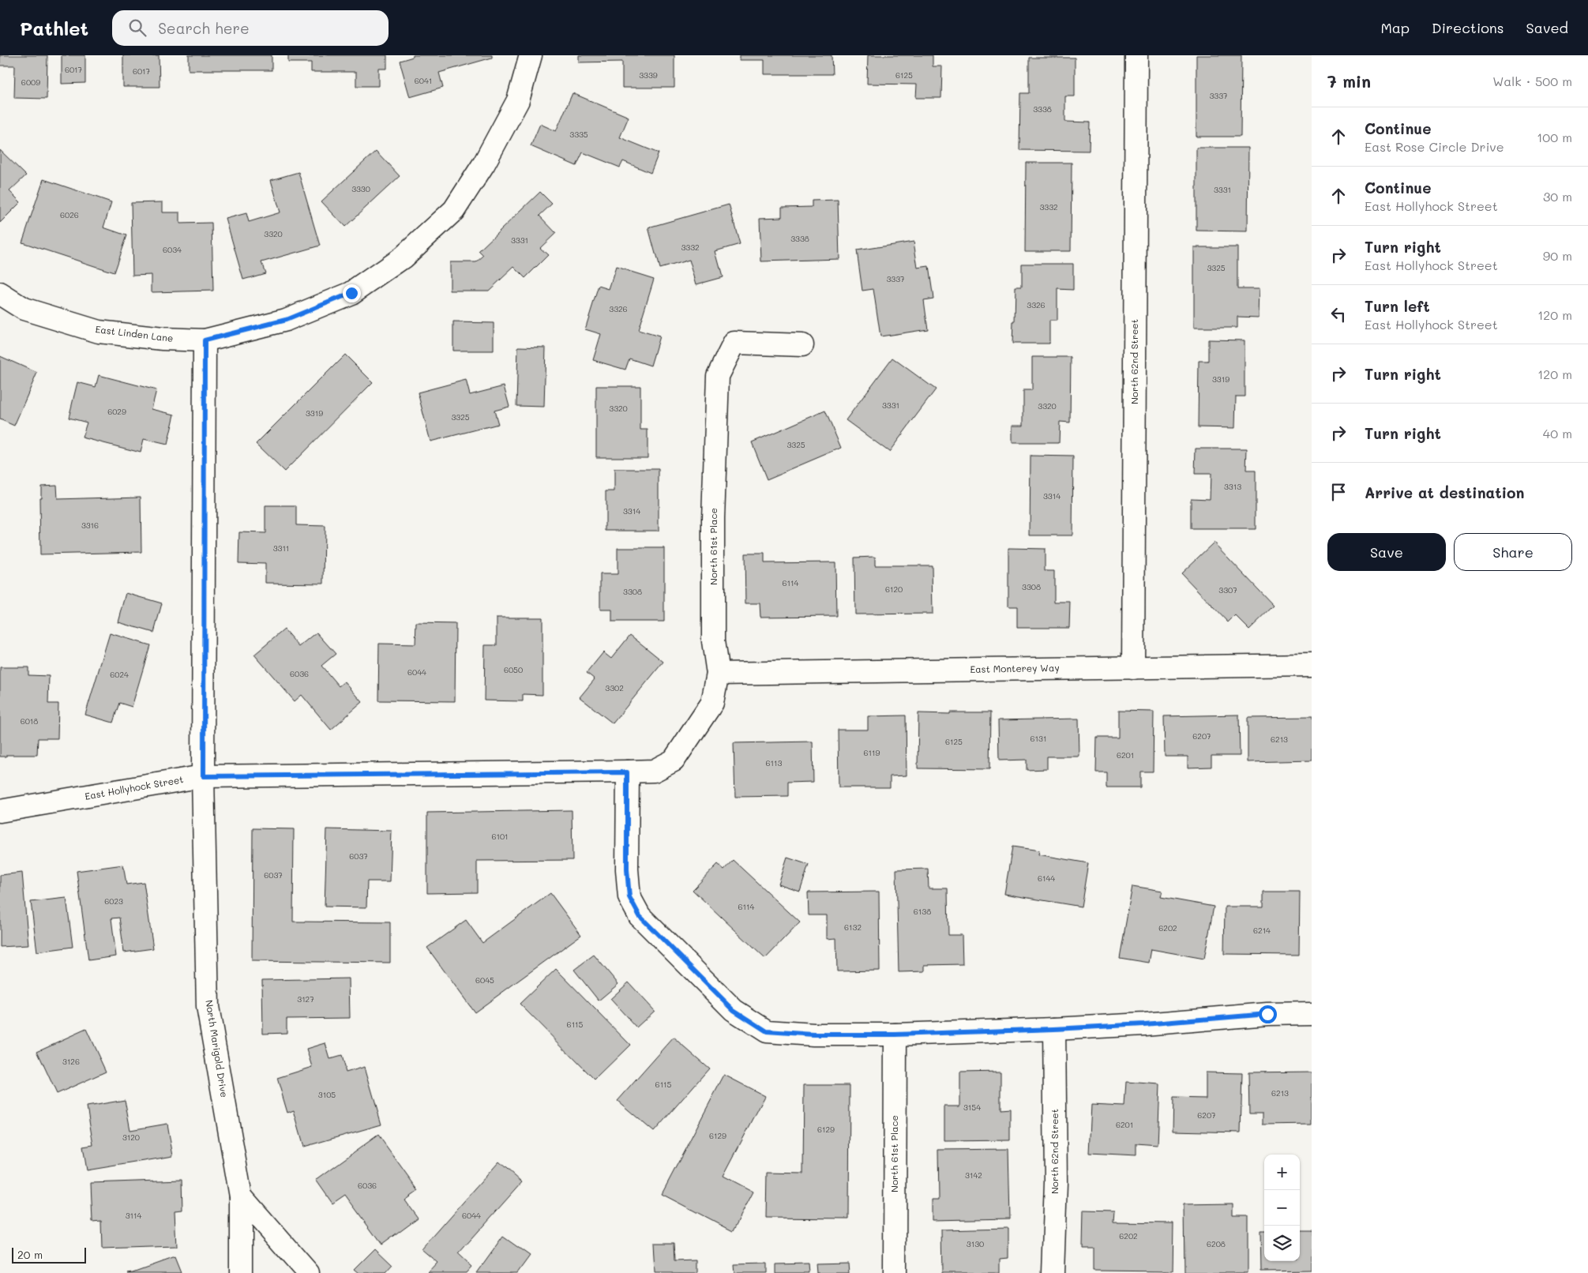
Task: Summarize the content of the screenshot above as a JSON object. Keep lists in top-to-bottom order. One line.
{"streets":{"street":["East Linden Lane","North 62nd Street","North 61st Place","East Monterey Way","East Hollyhock Street","North Marigold Drive"]},"crossings":[["East Linden Lane","North Marigold Drive"],["North 62nd Street","East Monterey Way"],["North 61st Place","East Monterey Way"],["North 61st Place","East Hollyhock Street"],["East Hollyhock Street","North Marigold Drive"]],"house_numbers":["6017","6017","3339","6125","6041","6009","3337","3338","3335","3330","3331","3332","6026","3320","3338","3331","3332","6034","3325","3337","3326","3326","3319","3331","3320","3320","6029","3319","3325","3325","3313","3314","3314","3316","3311","6114","3308","6120","3307","3308","6050","6044","6036","6024","3302","6018","6207","6131","6213","6125","6119","6201","6113","6101","6037","6037","6144","6023","6114","6138","6132","6202","6214","6045","3127","6115","3126","6115","6213","3105","3154","6207","6201","6129","6129","3120","3142","6036","3114","6044","6202","3130","6208"],"scale_bar":"20 m","page":{"header":"Pathlet","search":"Search here","nav":["Map","Directions","Saved"],"heading":["7 min","Walk · 500 m"],"list":[["Continue","East Rose Circle Drive","100 m"],["Continue","East Hollyhock Street","30 m"],["Turn right","East Hollyhock Street","90 m"],["Turn left","East Hollyhock Street","120 m"],["Turn right","120 m"],["Turn right","40 m"],"Arrive at destination"],"buttons":["Save","Share"],"map_buttons":["+","−"],"scale":"20 m"}}
